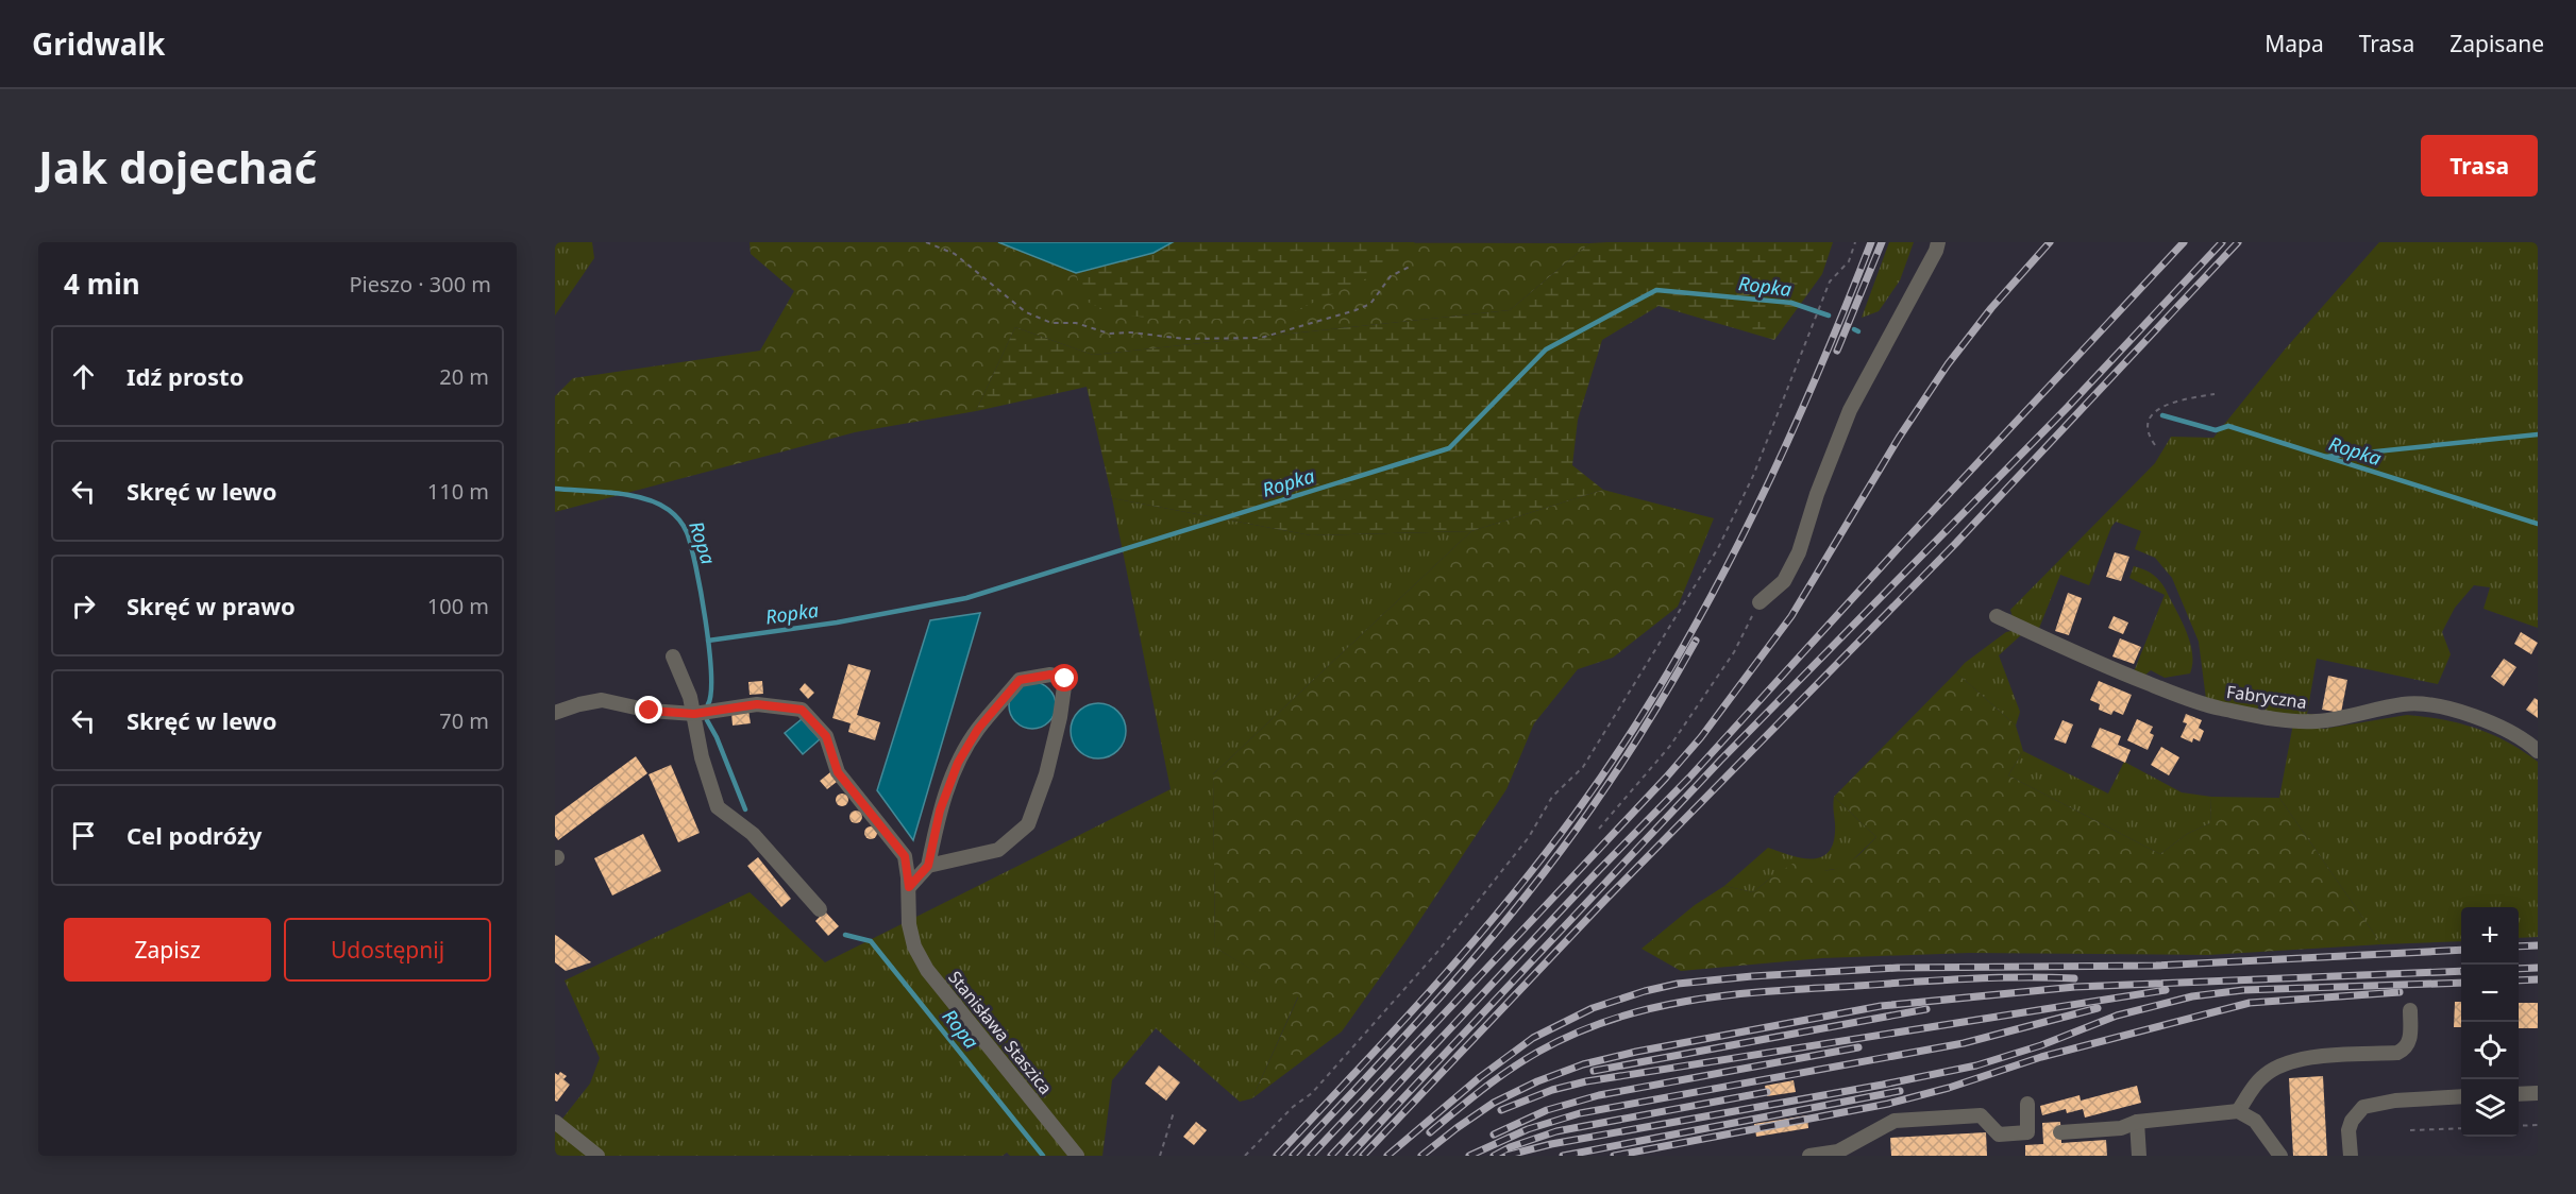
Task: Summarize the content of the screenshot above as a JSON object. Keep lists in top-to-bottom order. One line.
{"streets":{"street":["Fabryczna","Stanisława Staszica"]},"water":["Ropka","Ropa"],"page":{"header":"Gridwalk","nav":["Mapa","Trasa","Zapisane"],"buttons":["Trasa",["Zapisz","Udostępnij"]],"title":"Jak dojechać","heading":["4 min","Pieszo · 300 m"],"list":[["Idź prosto","20 m"],["Skręć w lewo","110 m"],["Skręć w prawo","100 m"],["Skręć w lewo","70 m"],"Cel podróży"],"map_buttons":["+","−"]}}
